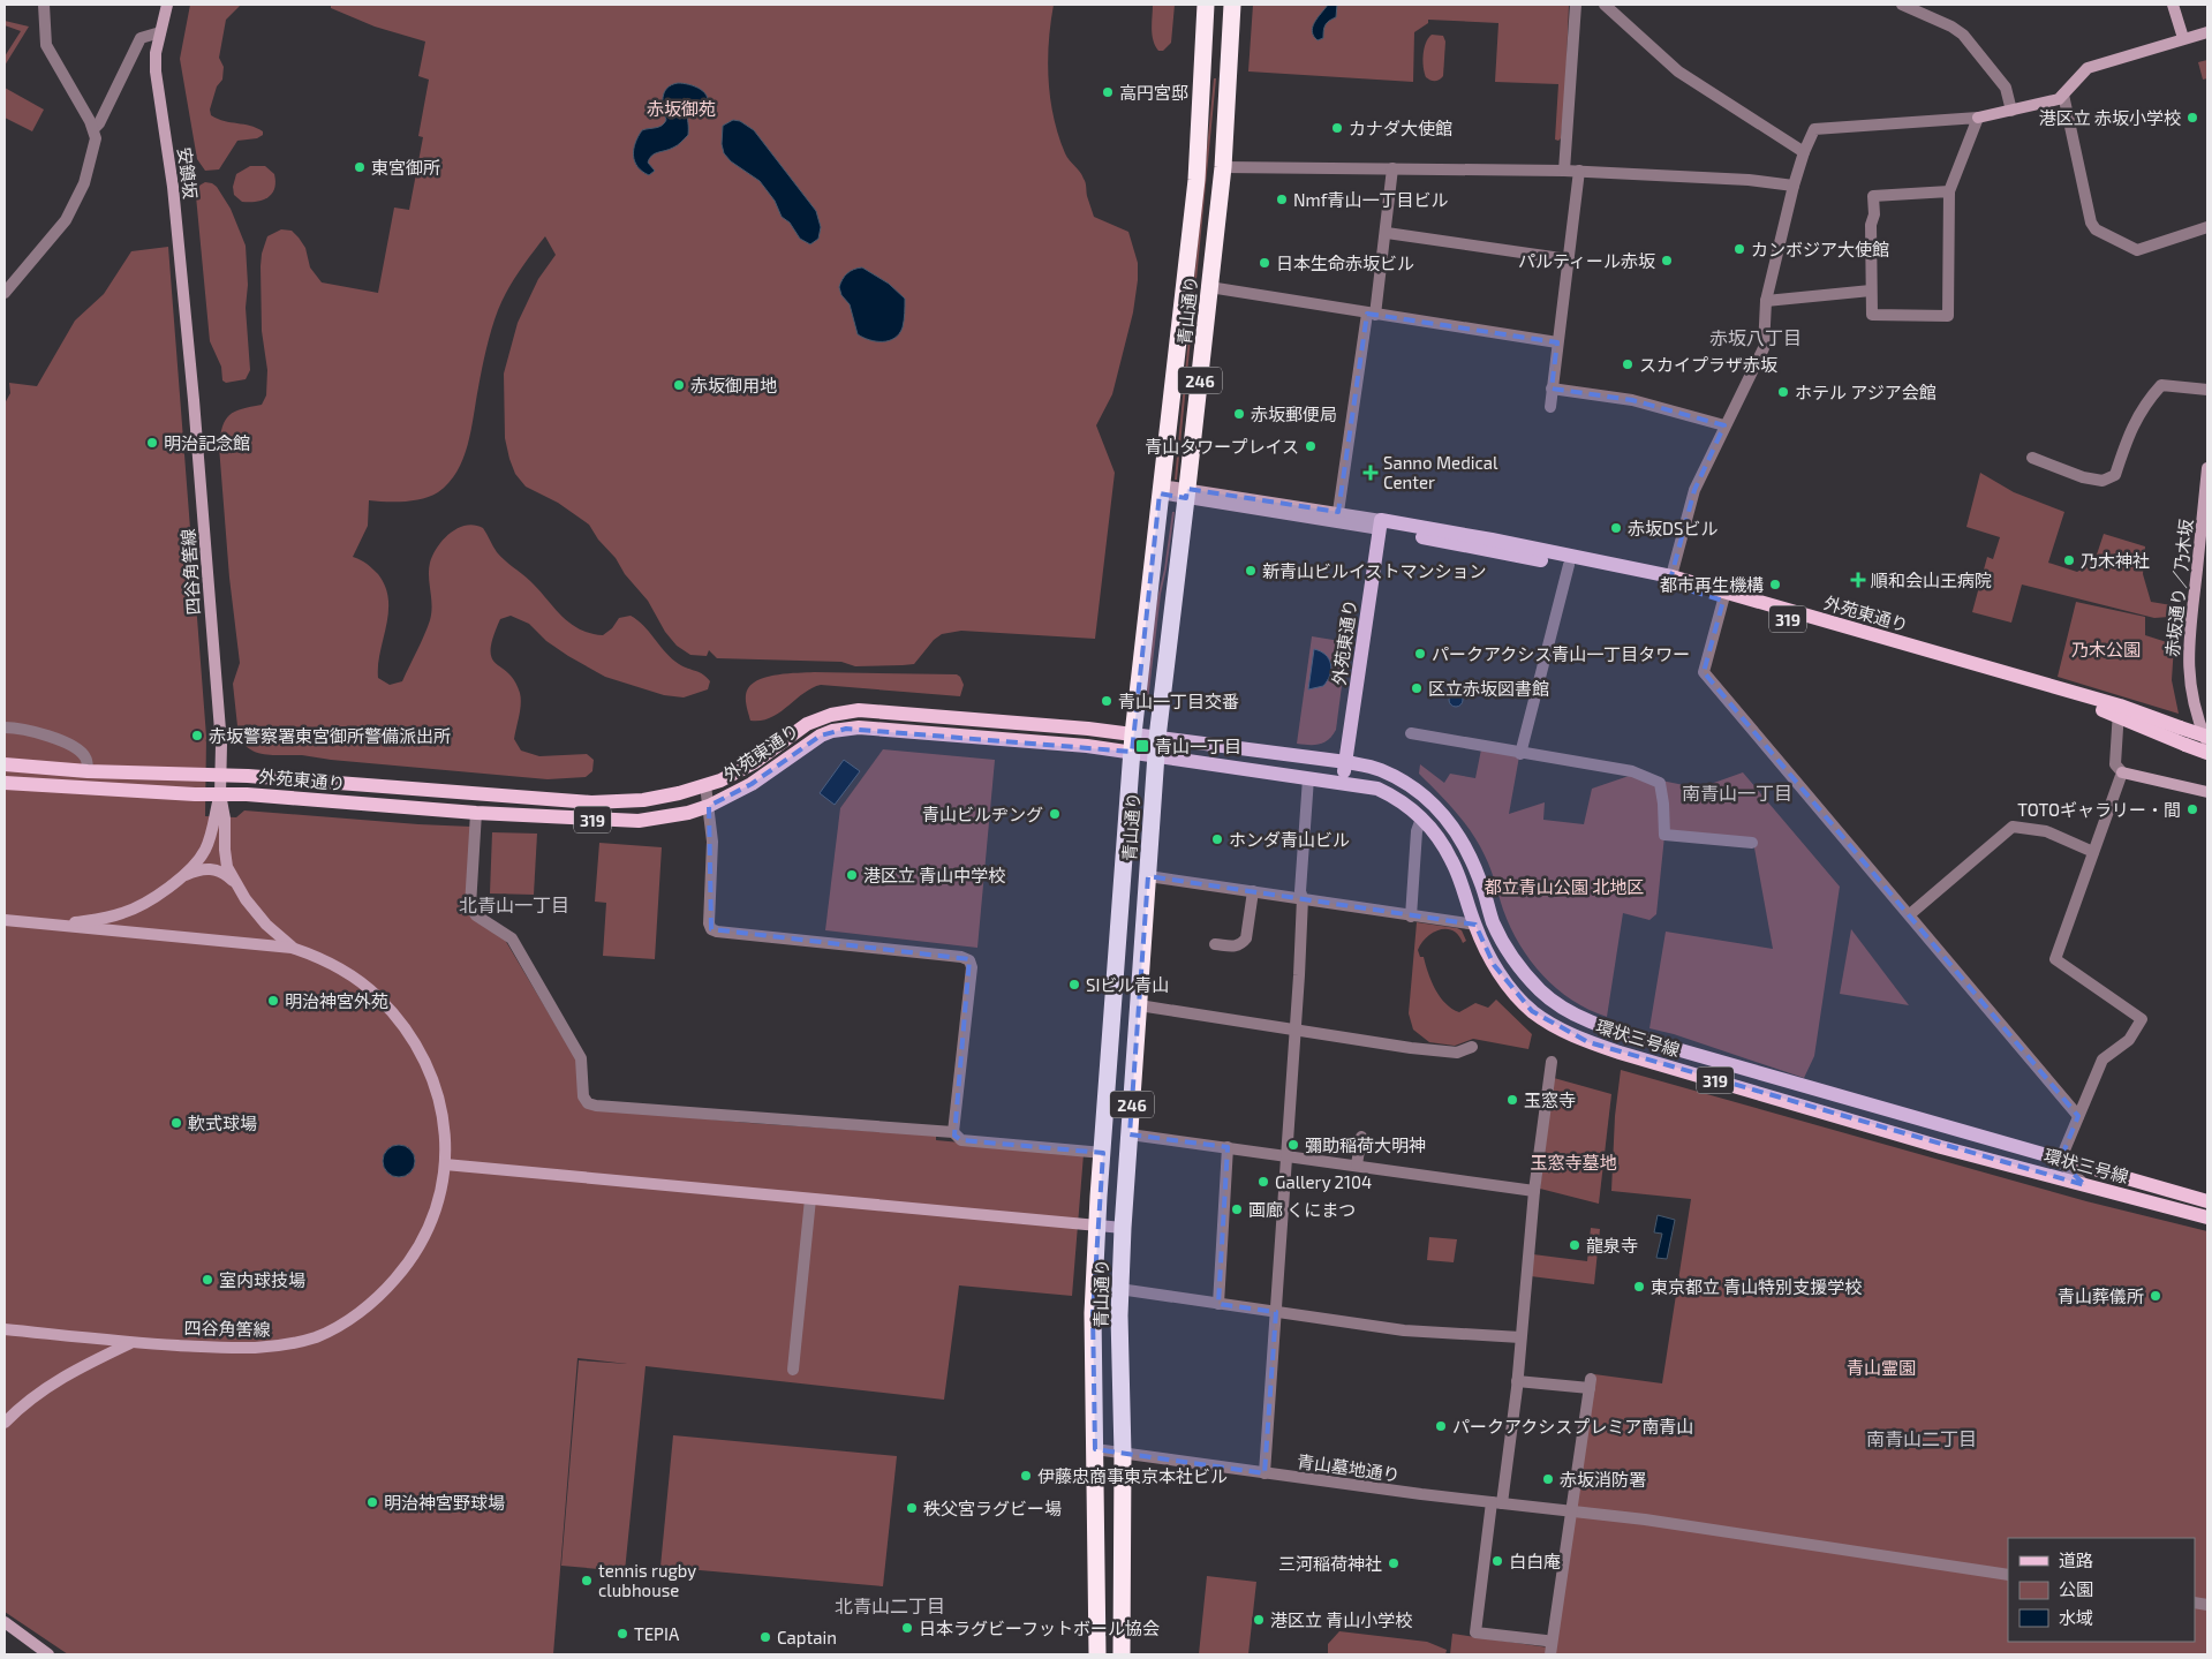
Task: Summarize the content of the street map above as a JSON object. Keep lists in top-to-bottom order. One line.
{"streets":{"highway":["青山通り","246"],"main road":["安鎮坂","四谷角筈線","赤坂通り／乃木坂","外苑東通り","319","環状三号線"],"street":["青山墓地通り"]},"crossings":[["安鎮坂","四谷角筈線"],["青山通り","外苑東通り"],["青山通り","青山墓地通り"],["四谷角筈線","外苑東通り"],["外苑東通り","環状三号線"]],"districts":["赤坂八丁目","南青山一丁目","北青山一丁目","南青山二丁目","北青山二丁目"],"parks":["赤坂御苑","乃木公園","都立青山公園 北地区","玉窓寺墓地","青山霊園"],"places":{"other":["高円宮邸","港区立 赤坂小学校","カナダ大使館","東宮御所","Nmf青山一丁目ビル","カンボジア大使館","パルティール赤坂","日本生命赤坂ビル","スカイプラザ赤坂","赤坂御用地","ホテル アジア会館","赤坂郵便局","明治記念館","青山タワープレイス","赤坂DSビル","乃木神社","新青山ビルイストマンション","都市再生機構","パークアクシス青山一丁目タワー","区立赤坂図書館","青山一丁目交番","赤坂警察署東宮御所警備派出所","TOTOギャラリー・間","青山ビルヂング","ホンダ青山ビル","港区立 青山中学校","SIビル青山","明治神宮外苑","玉窓寺","軟式球場","彌助稲荷大明神","Gallery 2104","画廊 くにまつ","龍泉寺","室内球技場","東京都立 青山特別支援学校","青山葬儀所","パークアクシスプレミア南青山","伊藤忠商事東京本社ビル","赤坂消防署","明治神宮野球場","秩父宮ラグビー場","白白庵","三河稲荷神社","tennis rugby clubhouse","港区立 青山小学校","日本ラグビーフットボール協会","TEPIA","Captain"],"health":["Sanno Medical Center","順和会山王病院"],"transit":["青山一丁目"]},"legend":["道路","公園","水域"]}
